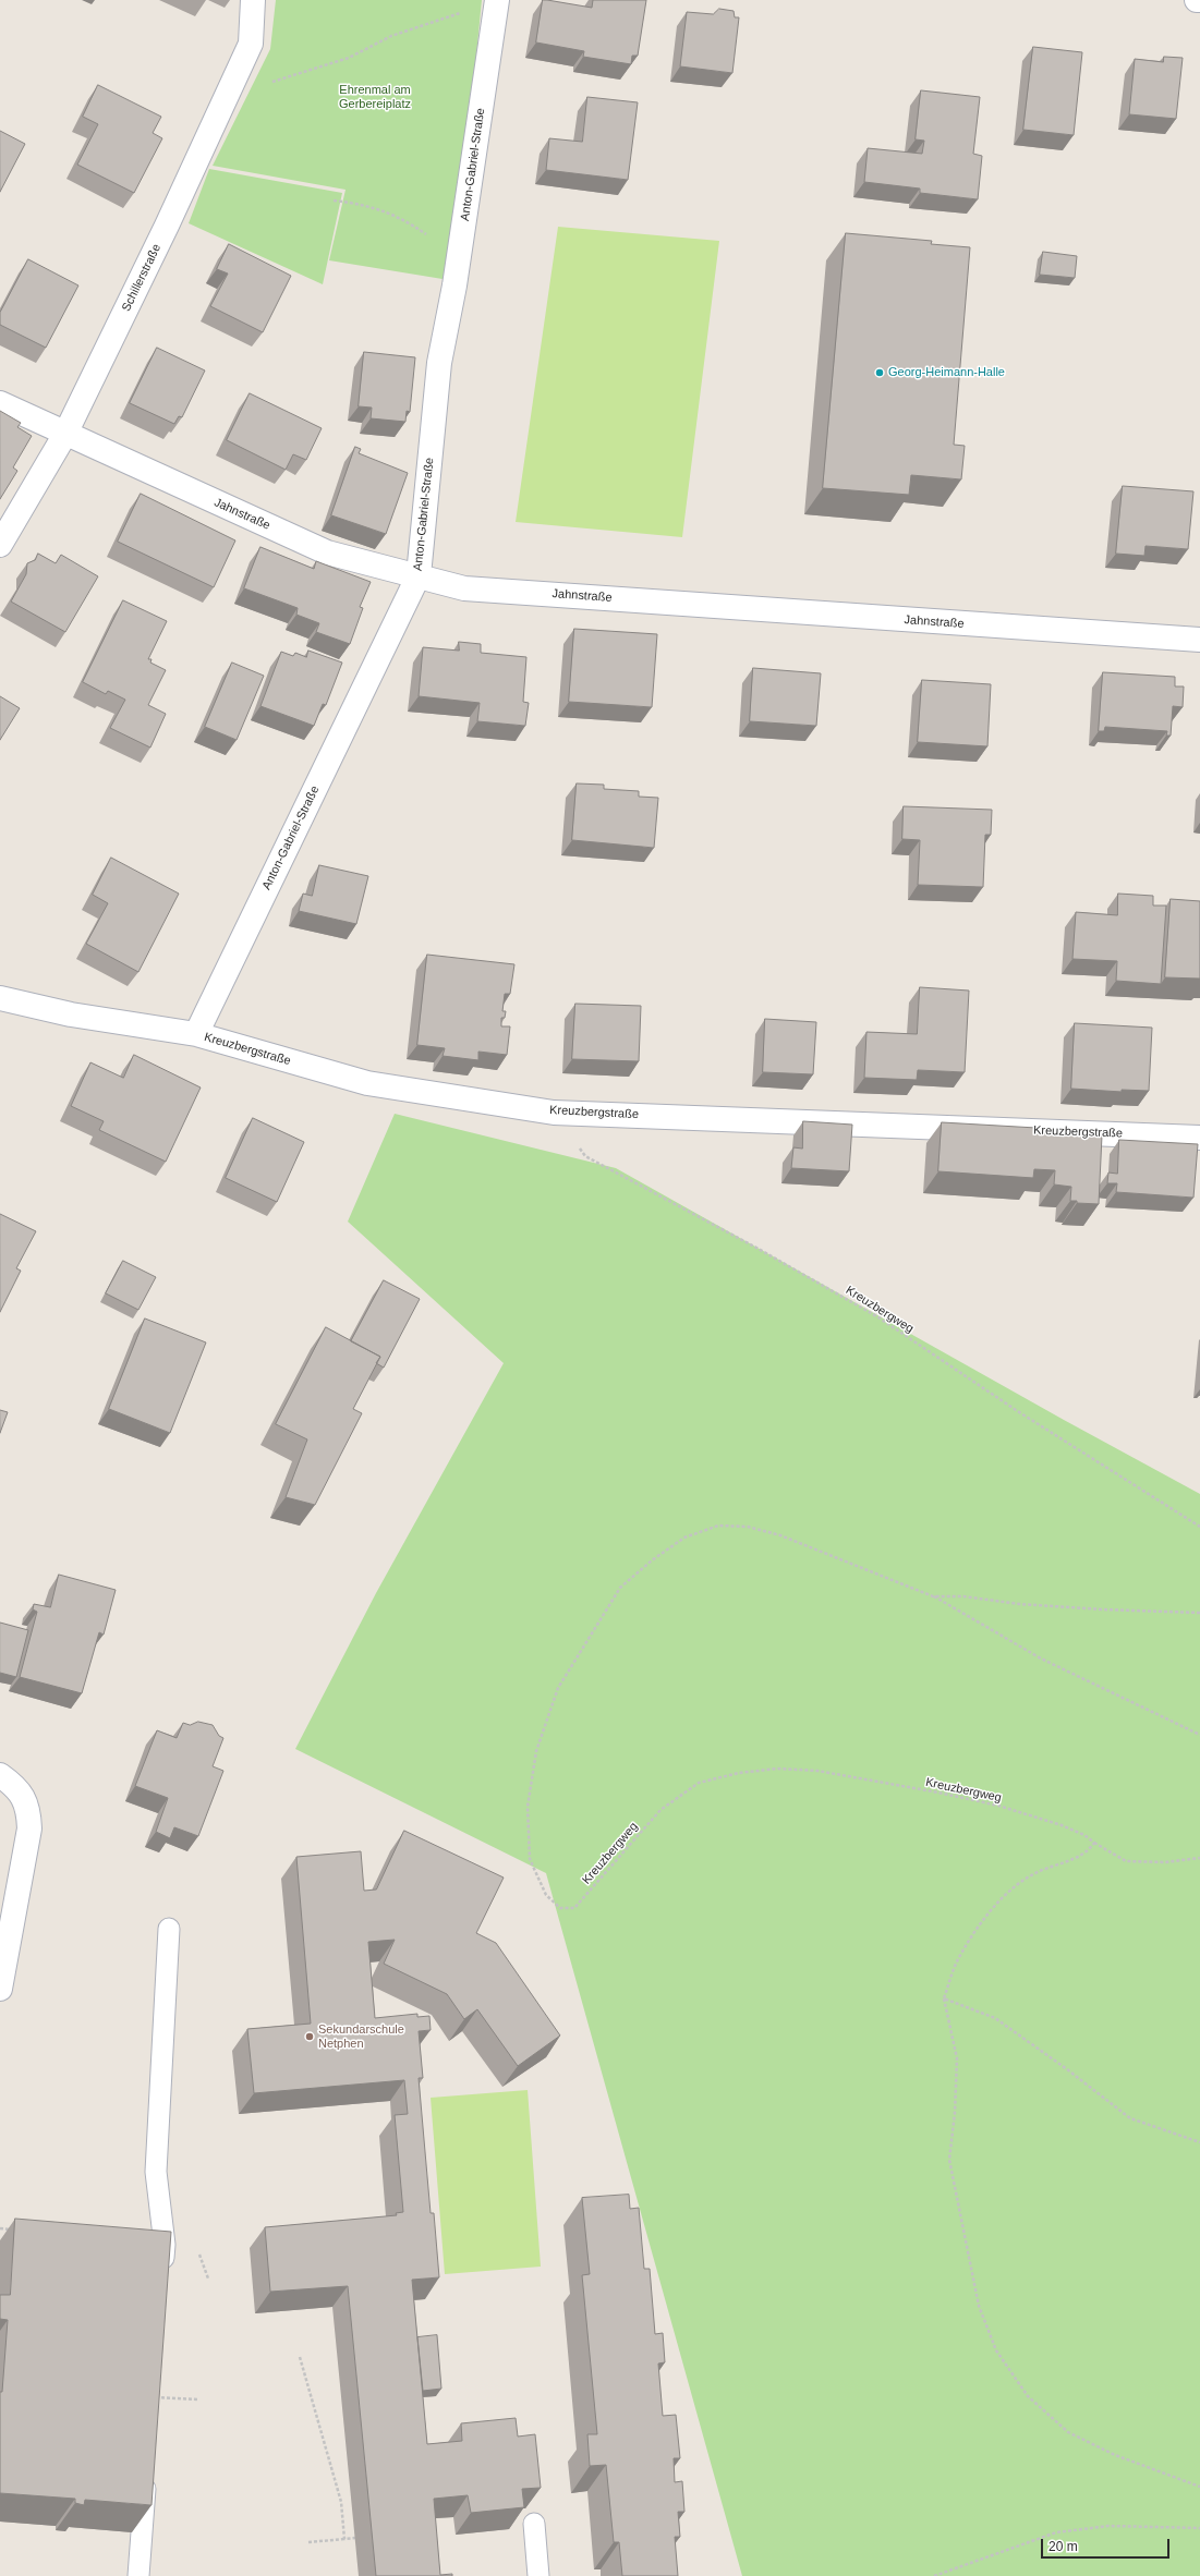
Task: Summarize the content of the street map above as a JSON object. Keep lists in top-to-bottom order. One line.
{"streets":{"street":["Anton-Gabriel-Straße","Schillerstraße","Jahnstraße","Kreuzbergstraße"],"path":["Kreuzbergweg"]},"crossings":[["Anton-Gabriel-Straße","Jahnstraße"],["Anton-Gabriel-Straße","Kreuzbergstraße"],["Schillerstraße","Jahnstraße"],["Kreuzbergstraße","Kreuzbergweg"]],"parks":["Ehrenmal am Gerbereiplatz"],"places":["Georg-Heimann-Halle","Sekundarschule Netphen"],"scale_bar":"20 m"}
